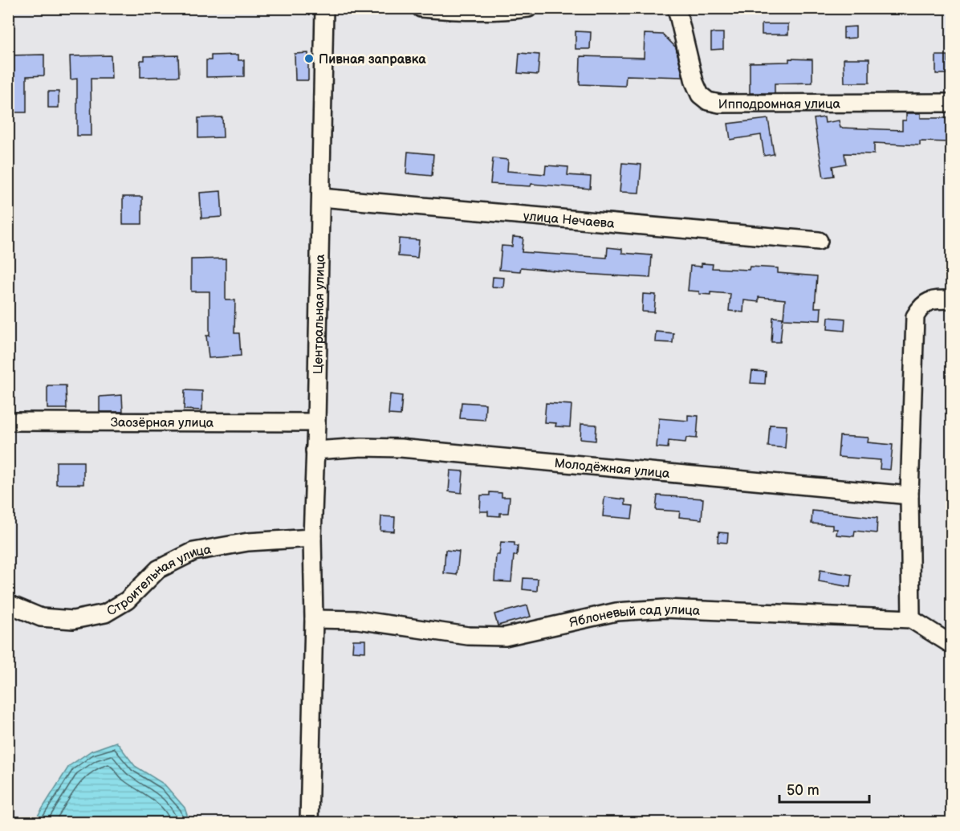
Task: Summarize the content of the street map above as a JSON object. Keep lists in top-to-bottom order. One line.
{"streets":{"street":["Ипподромная улица","улица Нечаева","Центральная улица","Заозёрная улица","Молодёжная улица","Строительная улица","Яблоневый сад улица"]},"crossings":[["улица Нечаева","Центральная улица"],["Центральная улица","Заозёрная улица"],["Центральная улица","Молодёжная улица"],["Центральная улица","Строительная улица"],["Центральная улица","Яблоневый сад улица"]],"places":["Пивная заправка"],"scale_bar":"50 m"}
